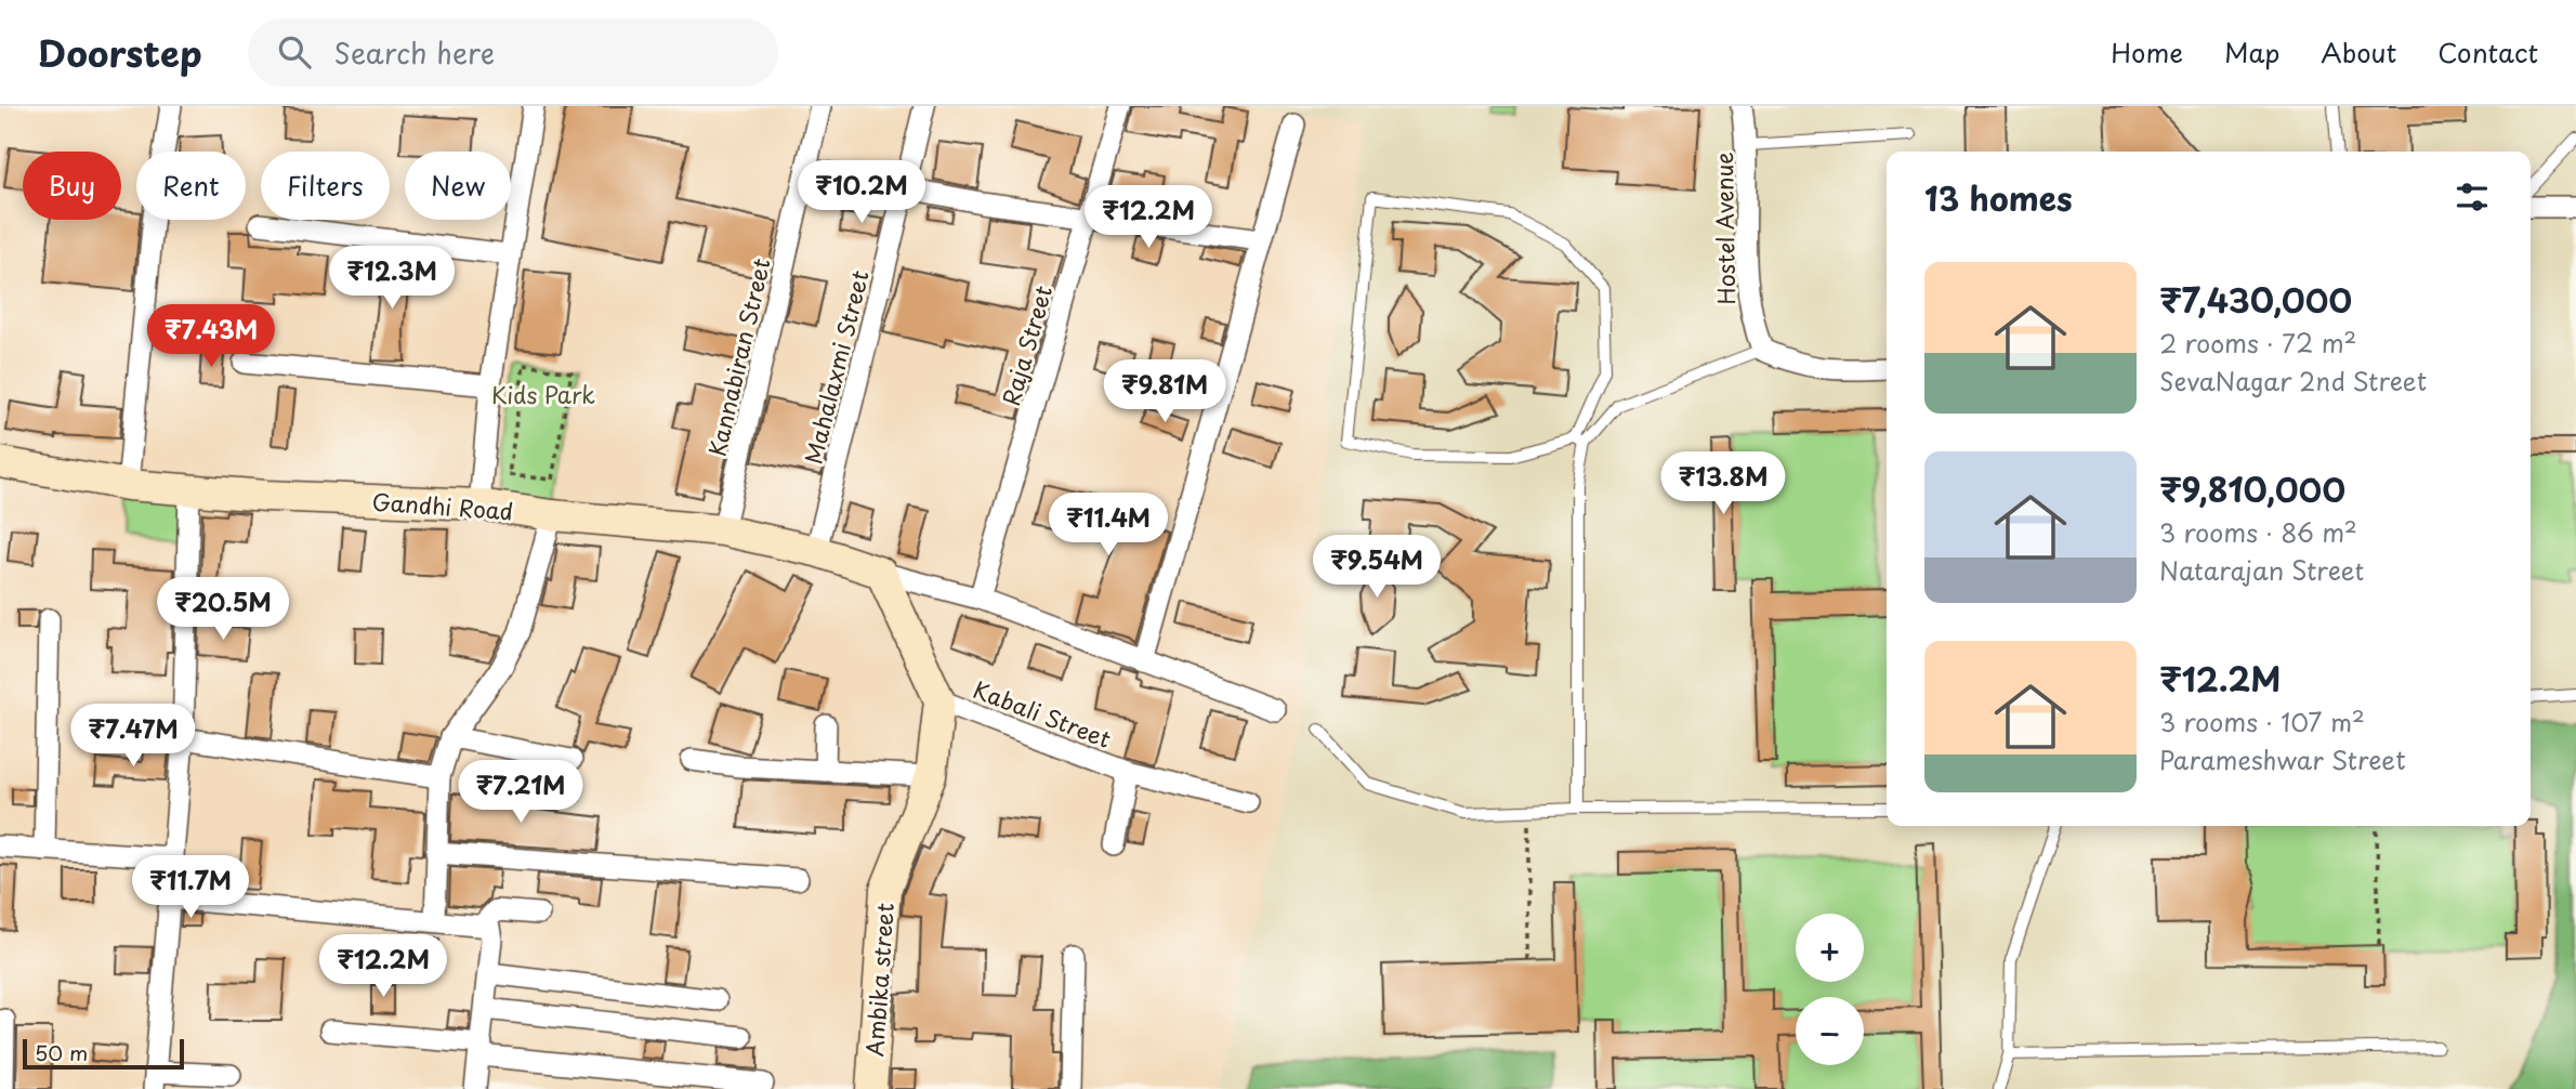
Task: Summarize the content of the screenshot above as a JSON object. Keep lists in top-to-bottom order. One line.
{"streets":{"street":["Hostel Avenue","Raja Street","Kannabiran Street","Mahalaxmi Street","Gandhi Road","Kabali Street","Ambika street"]},"crossings":[["Kannabiran Street","Gandhi Road"],["Mahalaxmi Street","Gandhi Road"],["Gandhi Road","Ambika street"],["Kabali Street","Ambika street"]],"parks":["Kids Park"],"scale_bar":"50 m","page":{"header":"Doorstep","search":"Search here","nav":["Home","Map","About","Contact"],"chip":["Buy","Rent","Filters","New"],"heading":"13 homes","price":["₹10.2M","₹12.2M","₹12.3M","₹7.43M","₹9.81M","₹13.8M","₹11.4M","₹9.54M","₹20.5M","₹7.47M","₹7.21M","₹11.7M","₹12.2M"],"list":[{"name":"₹7,430,000","note":"2 rooms · 72 m² · SevaNagar 2nd Street"},{"name":"₹9,810,000","note":"3 rooms · 86 m² · Natarajan Street"},{"name":"₹12.2M","note":"3 rooms · 107 m² · Parameshwar Street"}],"map_buttons":["+","−"],"scale":"50 m"}}
